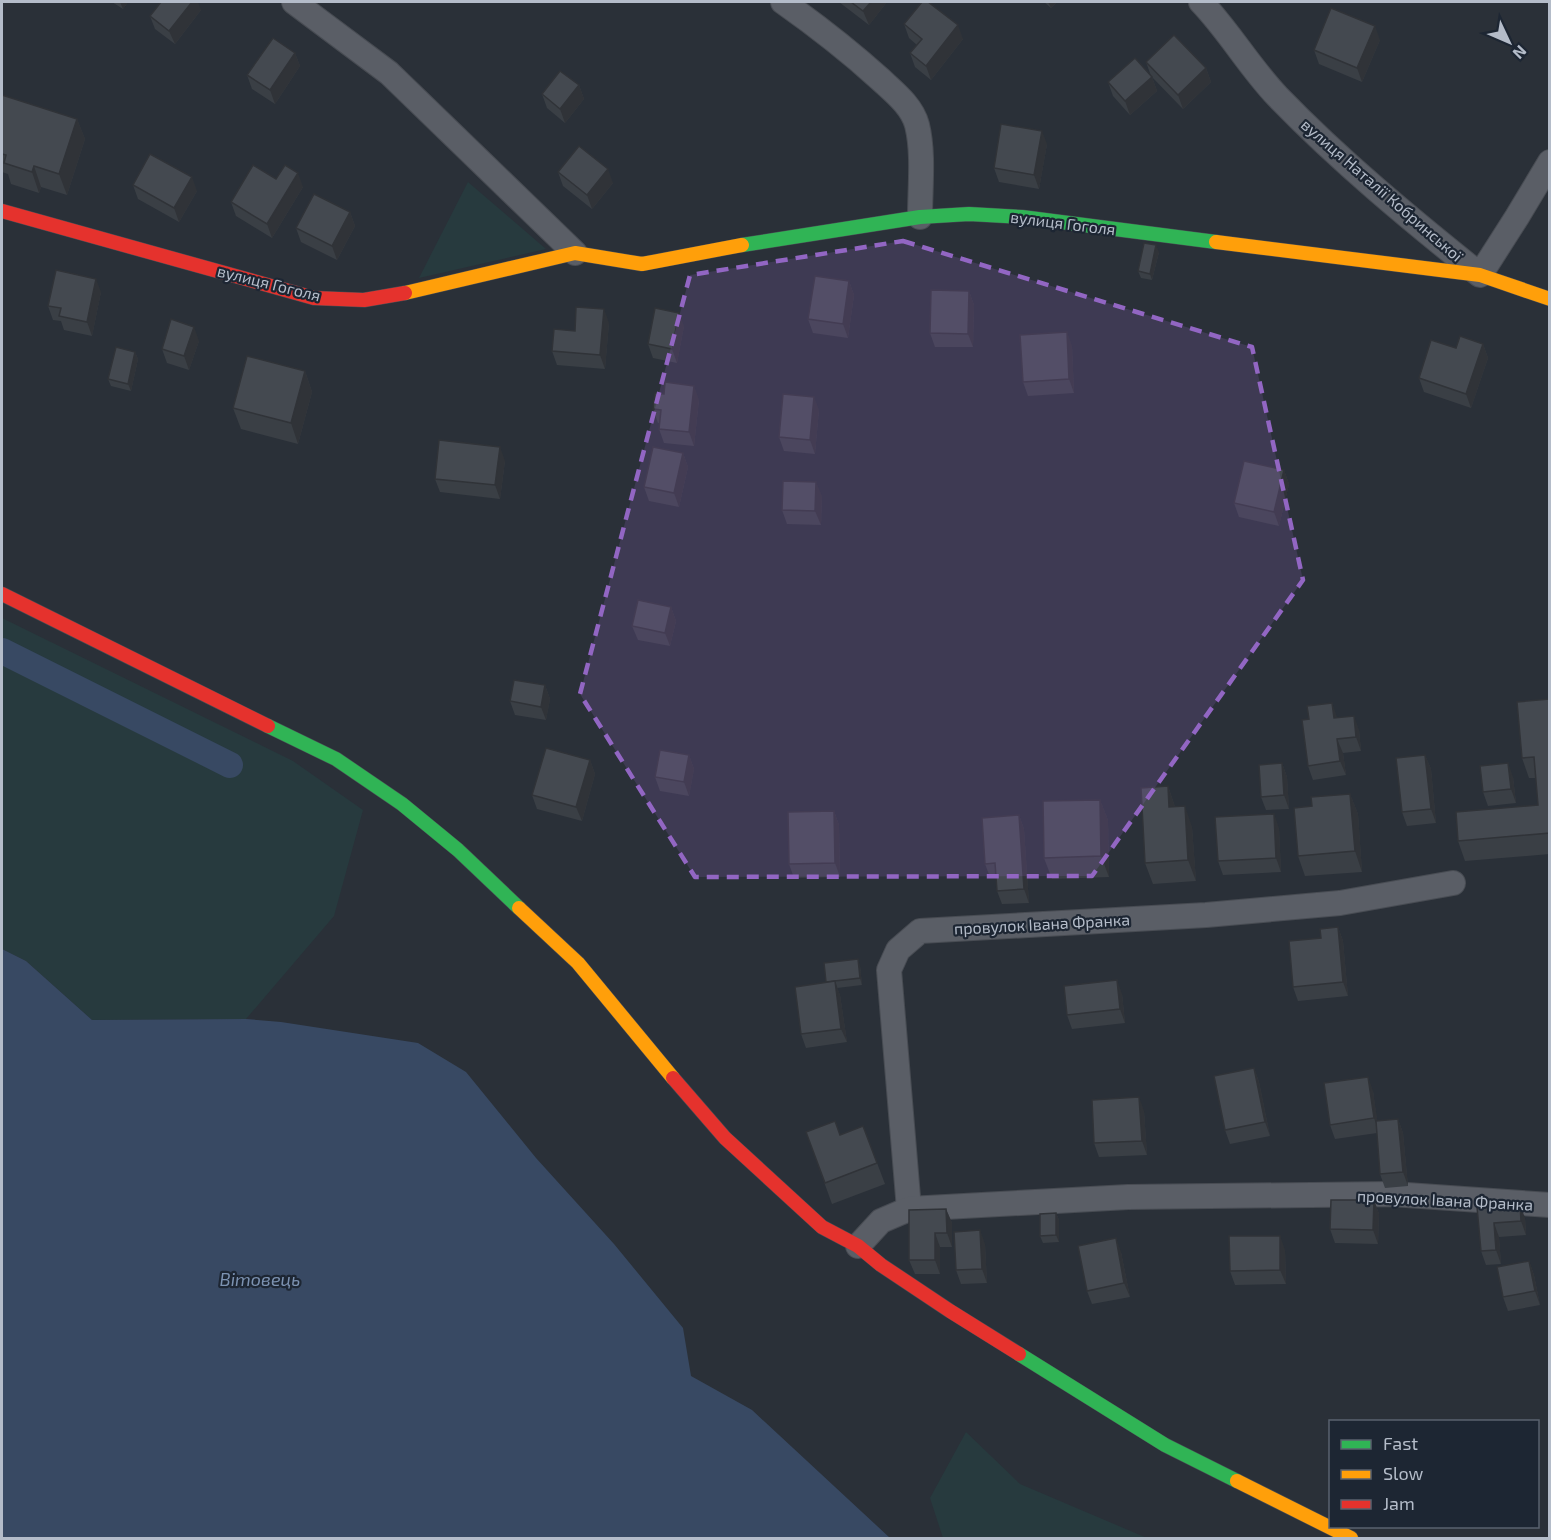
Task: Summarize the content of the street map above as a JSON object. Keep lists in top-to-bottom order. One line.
{"streets":{"street":["вулиця Наталії Кобринської","вулиця Гоголя","провулок Івана Франка"]},"crossings":[["вулиця Наталії Кобринської","вулиця Гоголя"]],"water":["Вітовець"],"legend":["Fast","Slow","Jam"],"north":"bottom right"}
